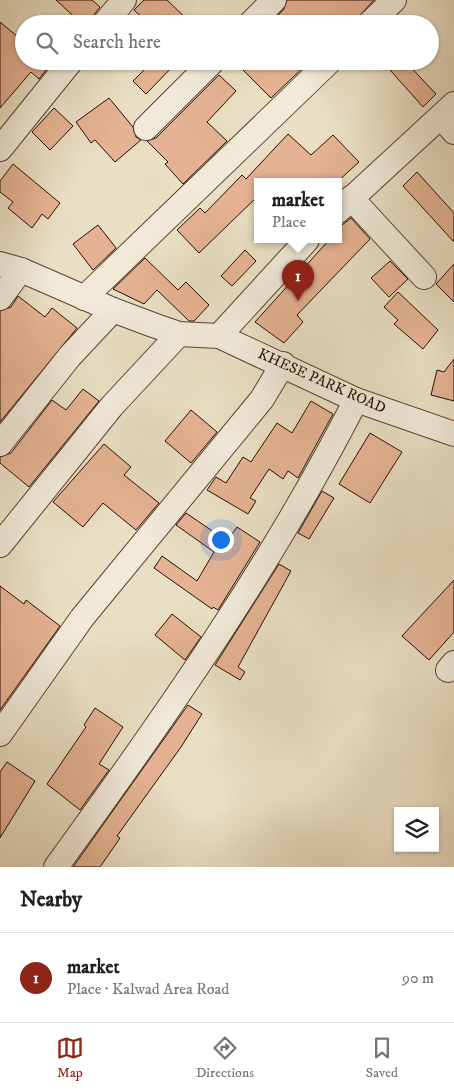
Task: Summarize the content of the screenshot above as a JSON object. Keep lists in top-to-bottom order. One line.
{"streets":{"street":["KHESE PARK ROAD"]},"page":{"search":"Search here","popup":["market","Place"],"pins":"1","heading":"Nearby","list":[{"mark":"1","name":"market","note":"Place · Kalwad Area Road","value":"90 m"}],"nav":["Map","Directions","Saved"]}}
